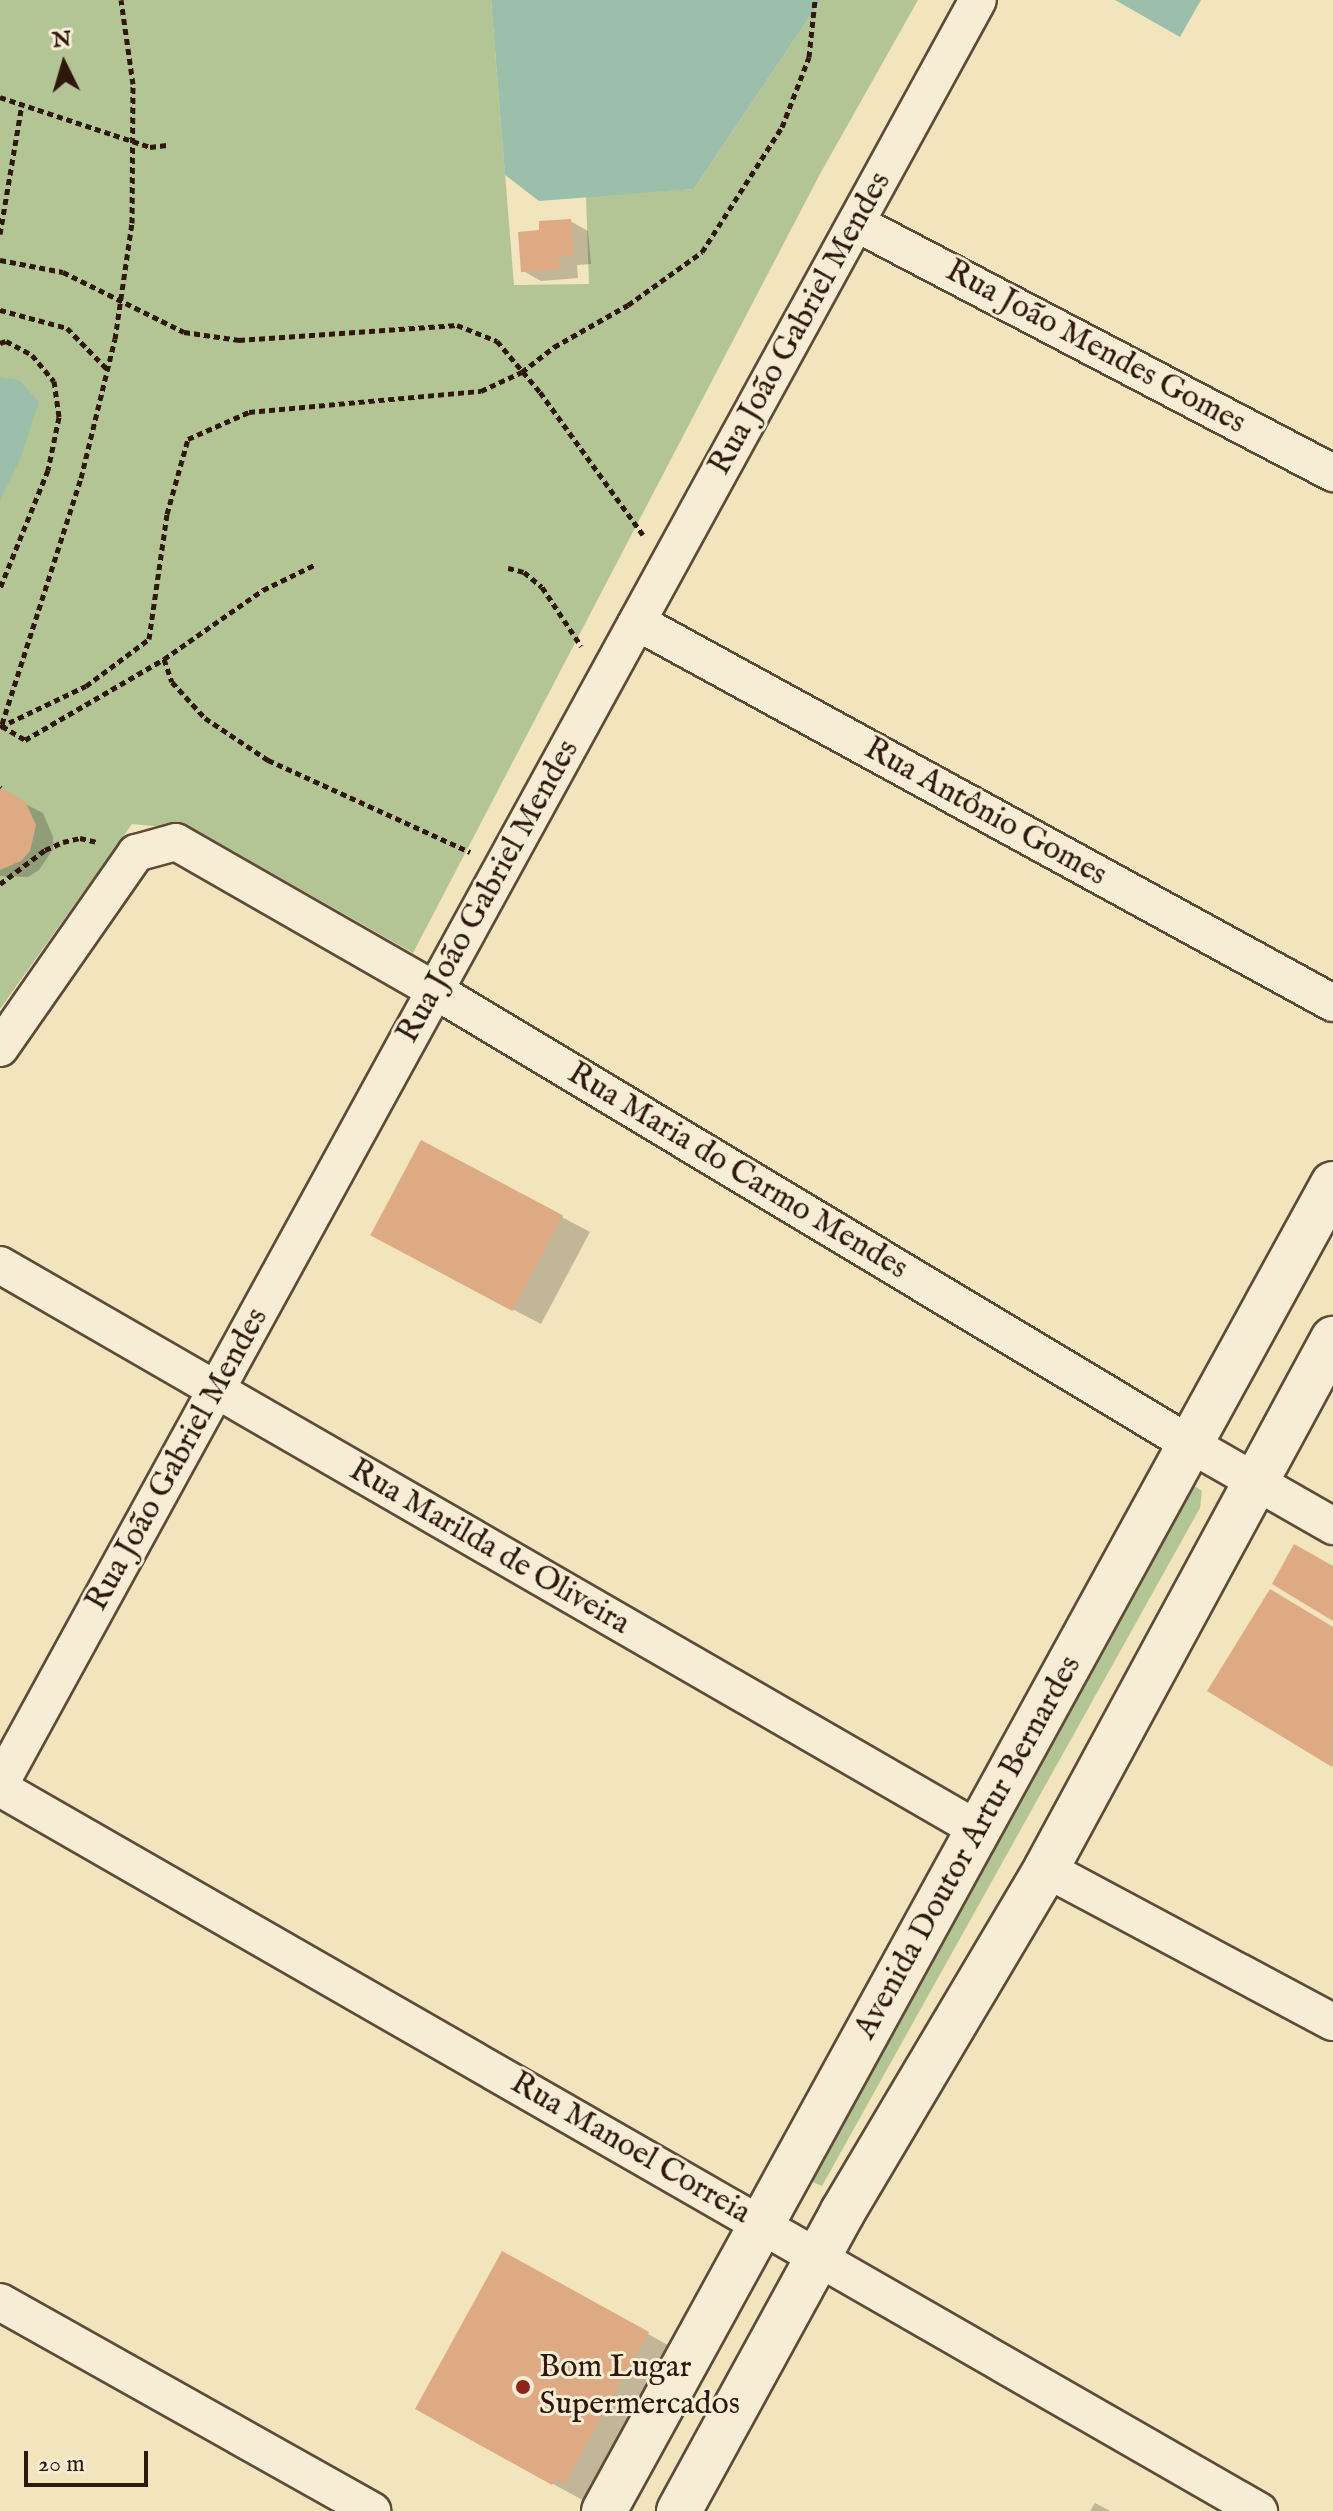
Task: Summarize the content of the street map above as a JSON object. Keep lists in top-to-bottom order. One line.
{"streets":{"main road":["Avenida Doutor Artur Bernardes"],"street":["Rua João Gabriel Mendes","Rua João Mendes Gomes","Rua Antônio Gomes","Rua Maria do Carmo Mendes","Rua Marilda de Oliveira","Rua Manoel Correia"]},"crossings":[["Rua João Gabriel Mendes","Rua João Mendes Gomes"],["Rua João Gabriel Mendes","Rua Antônio Gomes"],["Rua João Gabriel Mendes","Rua Maria do Carmo Mendes"],["Rua João Gabriel Mendes","Rua Marilda de Oliveira"],["Rua João Gabriel Mendes","Rua Manoel Correia"],["Rua Maria do Carmo Mendes","Avenida Doutor Artur Bernardes"],["Rua Marilda de Oliveira","Avenida Doutor Artur Bernardes"],["Avenida Doutor Artur Bernardes","Rua Manoel Correia"]],"places":["Bom Lugar Supermercados"],"scale_bar":"20 m","north":"top"}
